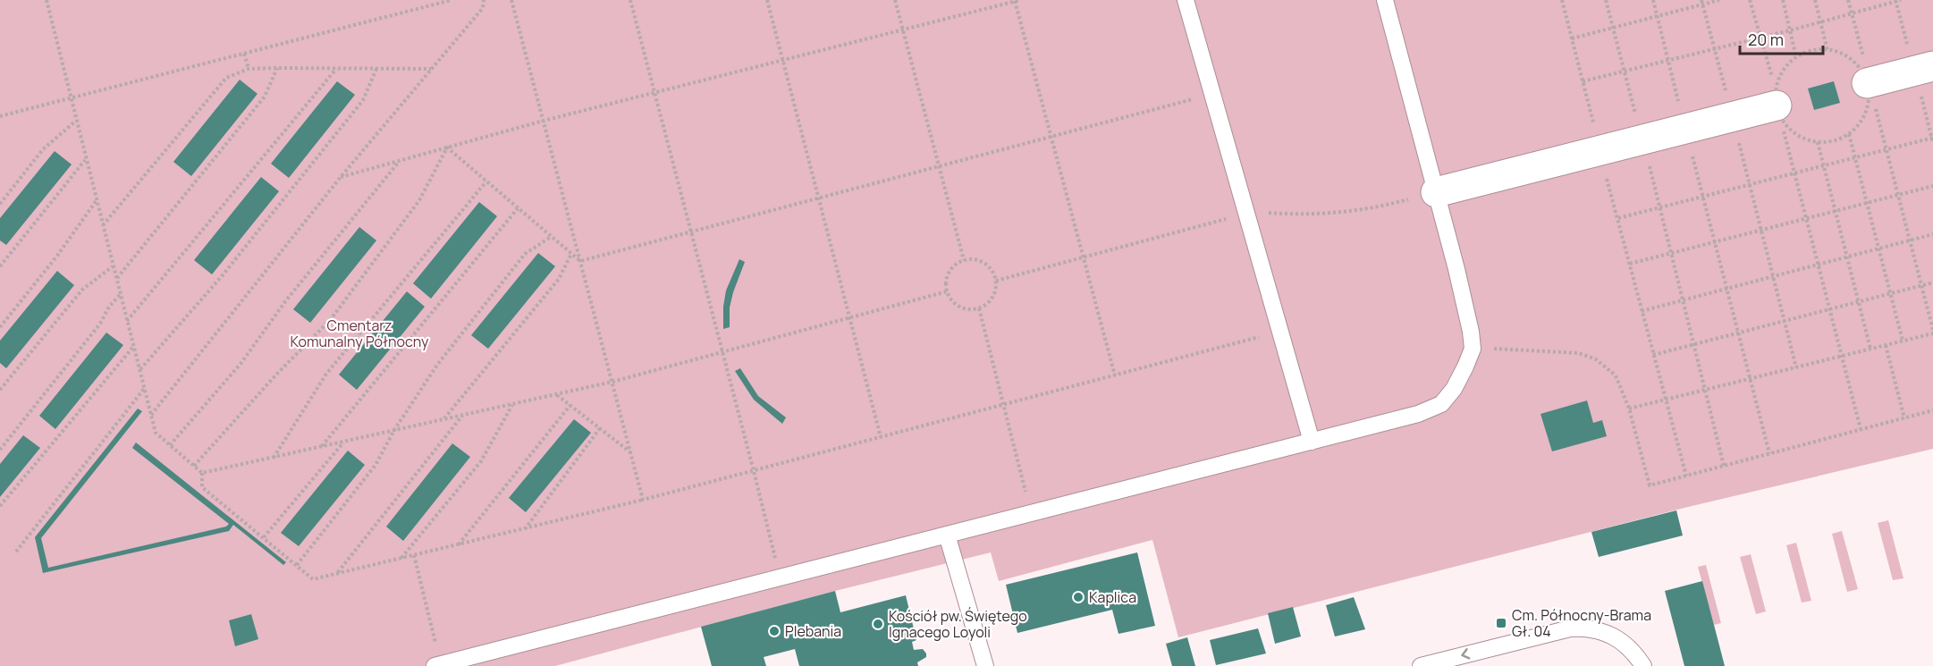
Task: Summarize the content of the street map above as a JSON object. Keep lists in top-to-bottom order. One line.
{"parks":["Cmentarz Komunalny Północny"],"places":{"other":["Kaplica","Kościół pw. Świętego Ignacego Loyoli","Plebania"],"transit":["Cm. Północny-Brama Gł. 04"]},"scale_bar":"20 m"}
